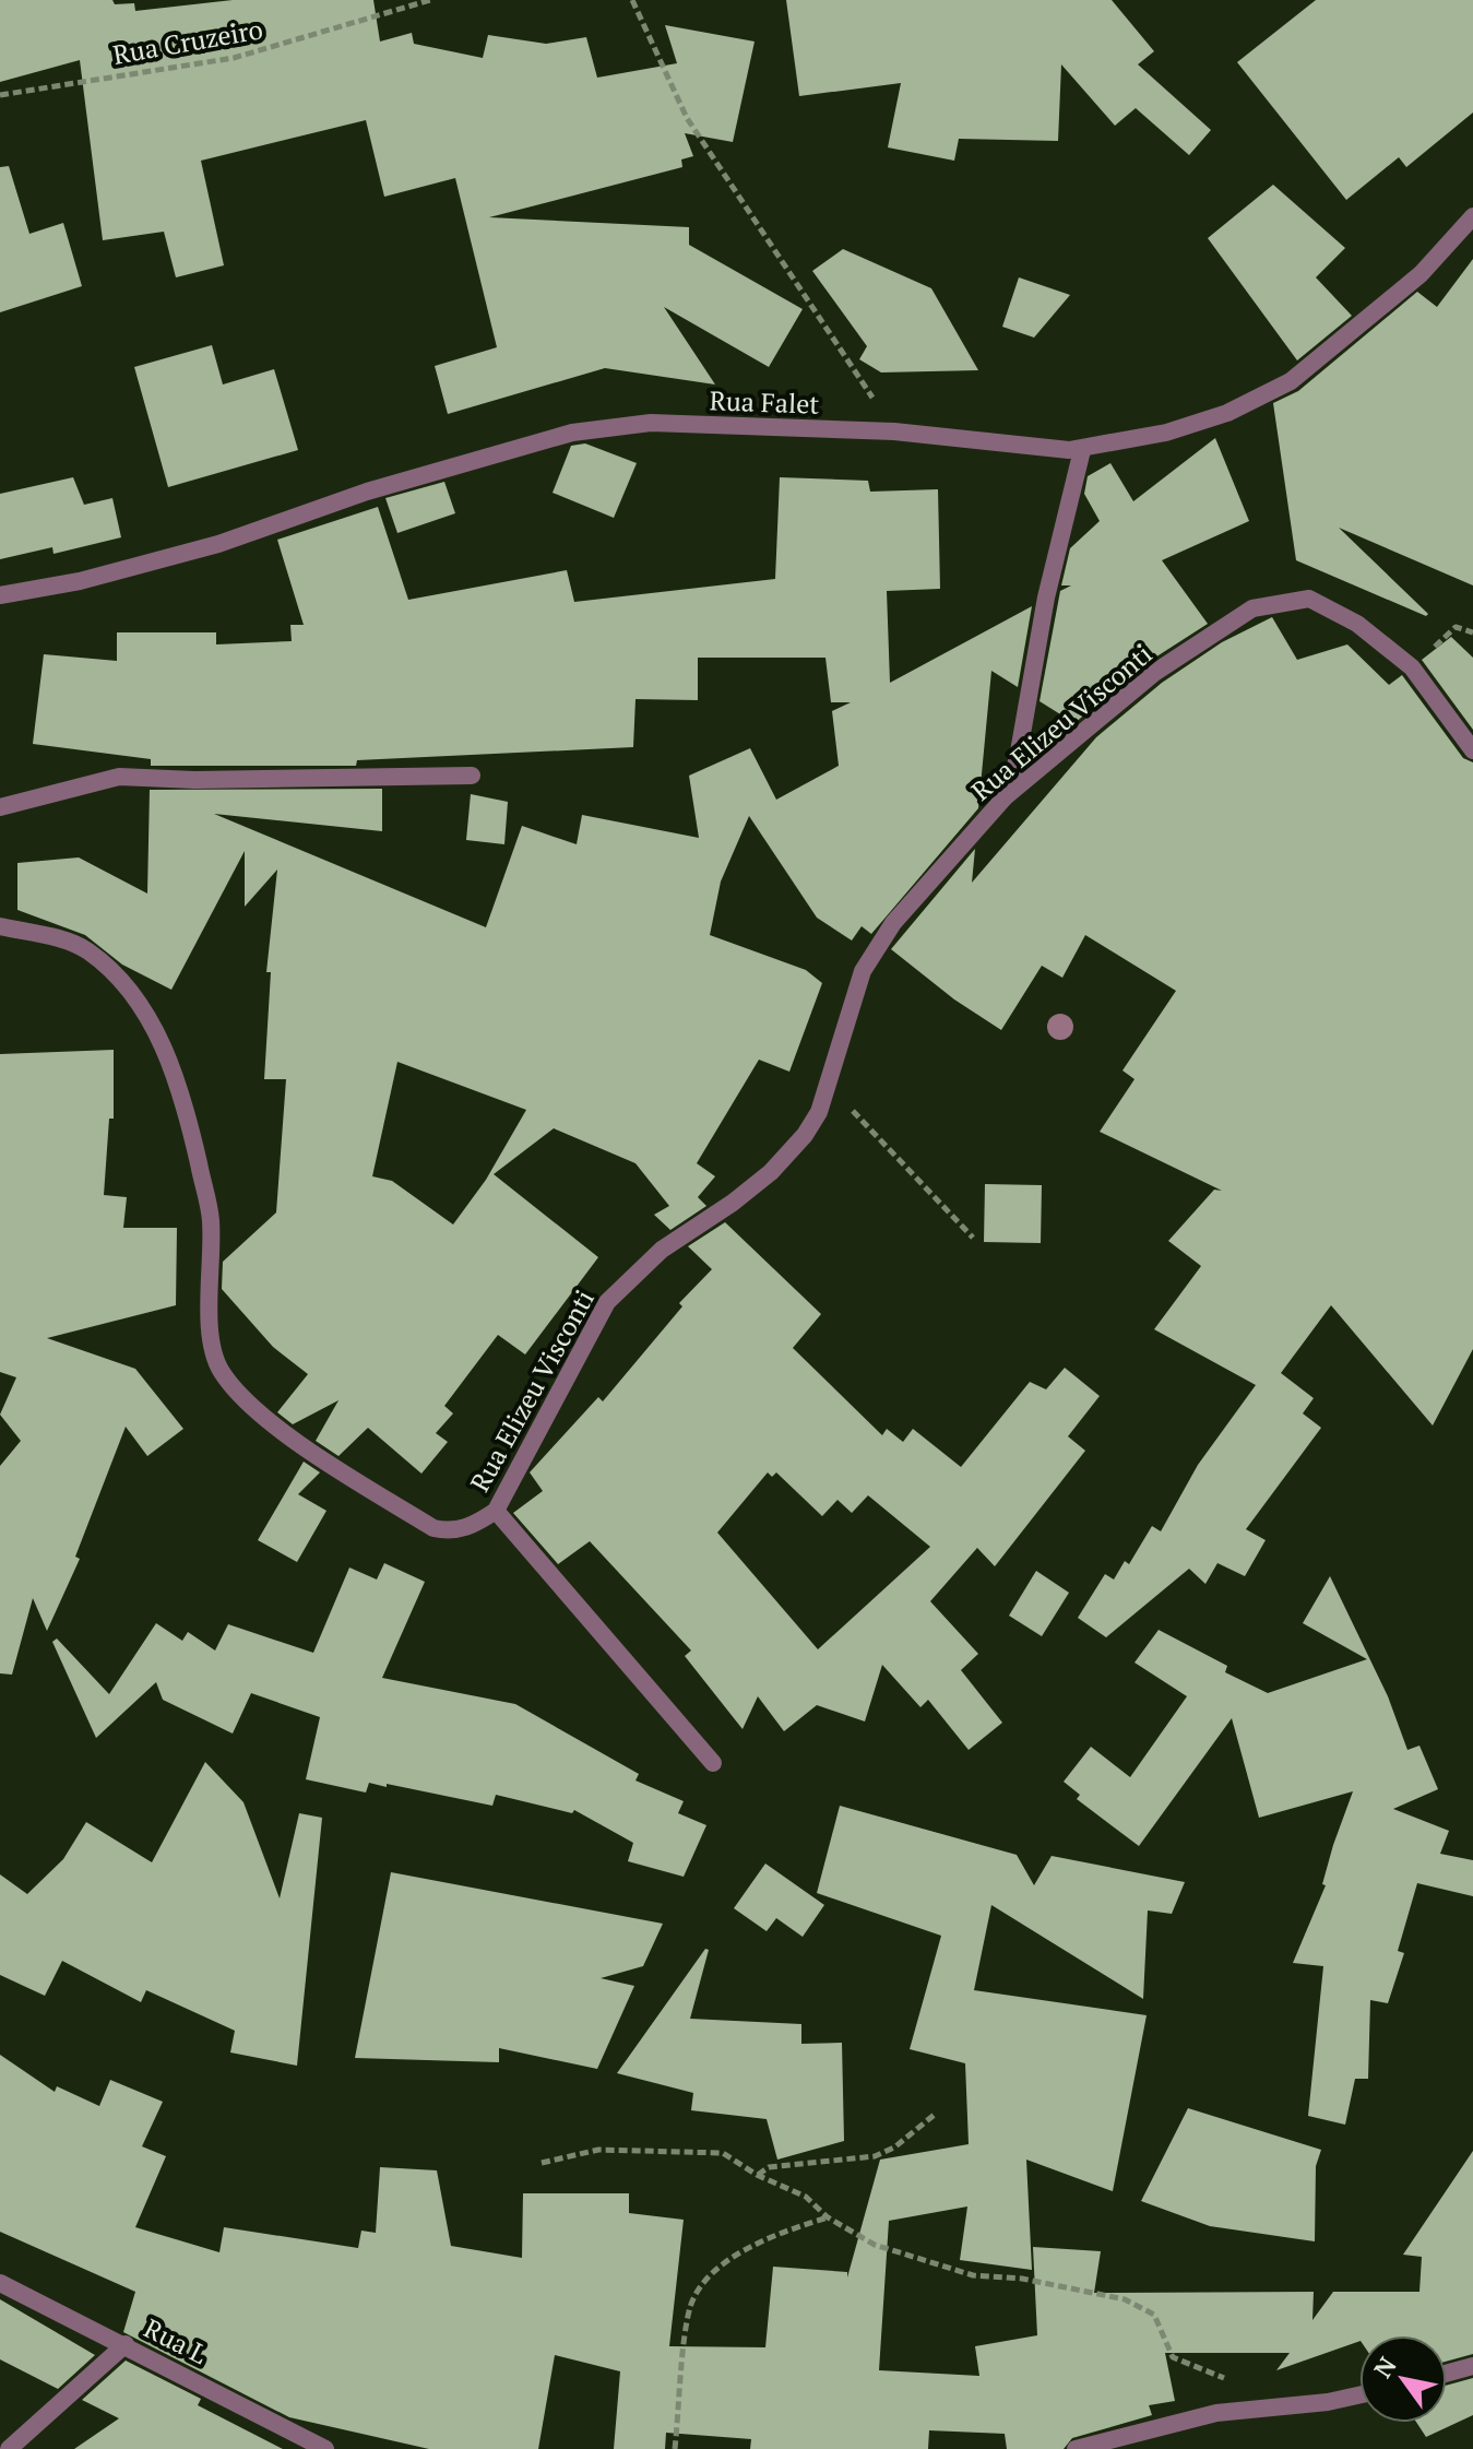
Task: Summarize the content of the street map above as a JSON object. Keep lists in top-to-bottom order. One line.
{"streets":{"street":["Rua Falet","Rua Elizeu Visconti","Rua L"],"path":["Rua Cruzeiro"]},"north":"top left"}
